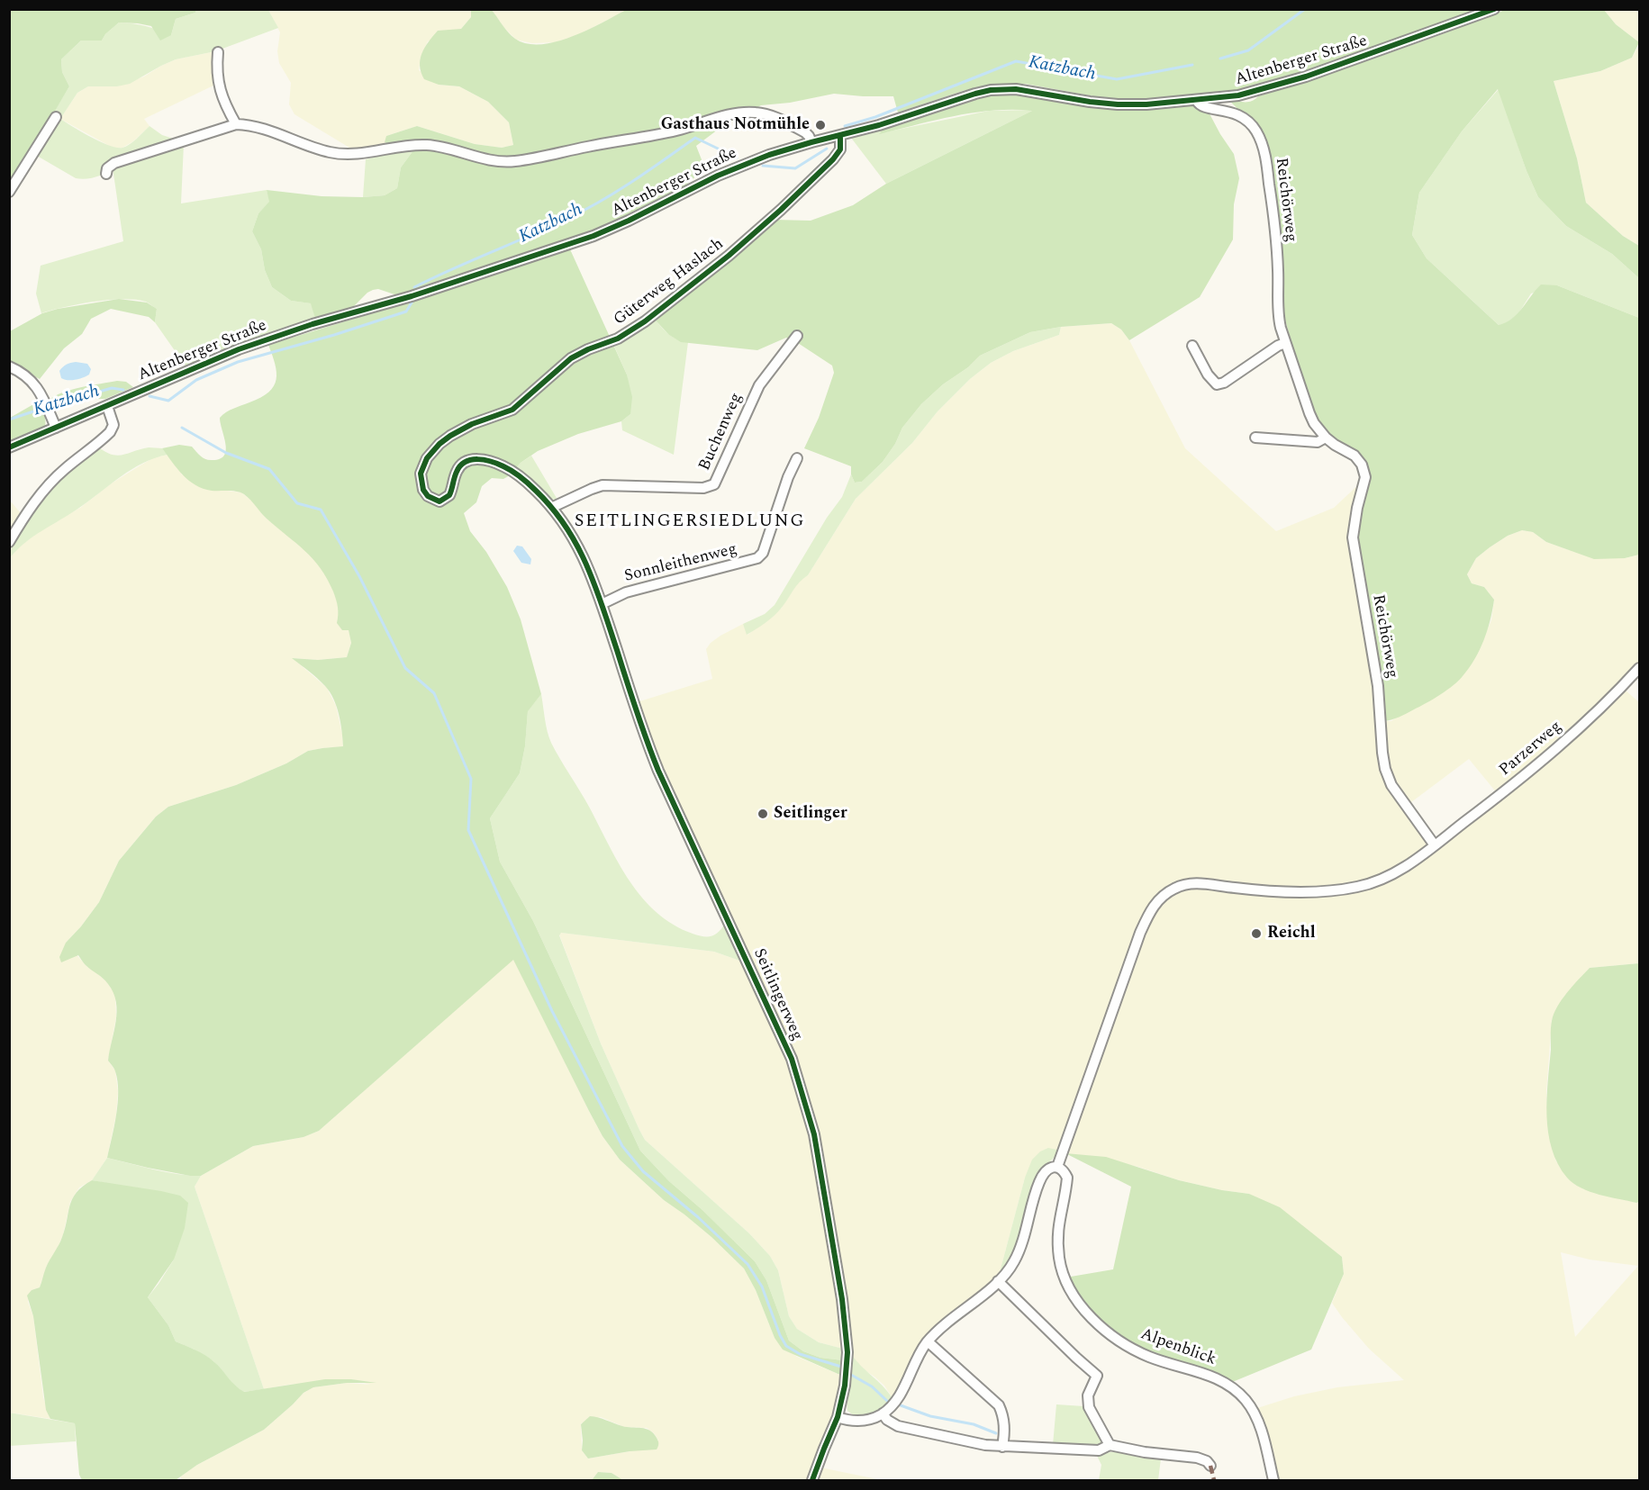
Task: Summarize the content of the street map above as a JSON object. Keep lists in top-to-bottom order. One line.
{"streets":{"street":["Altenberger Straße","Reichörweg","Güterweg Haslach","Buchenweg","Sonnleithenweg","Parzerweg","Seitlingerweg","Alpenblick"]},"crossings":[["Altenberger Straße","Reichörweg"],["Altenberger Straße","Güterweg Haslach"],["Reichörweg","Parzerweg"],["Güterweg Haslach","Buchenweg"],["Güterweg Haslach","Sonnleithenweg"],["Güterweg Haslach","Seitlingerweg"],["Sonnleithenweg","Seitlingerweg"],["Parzerweg","Alpenblick"]],"districts":["SEITLINGERSIEDLUNG"],"water":["Katzbach"],"places":["Gasthaus Notmühle","Seitlinger","Reichl"]}
